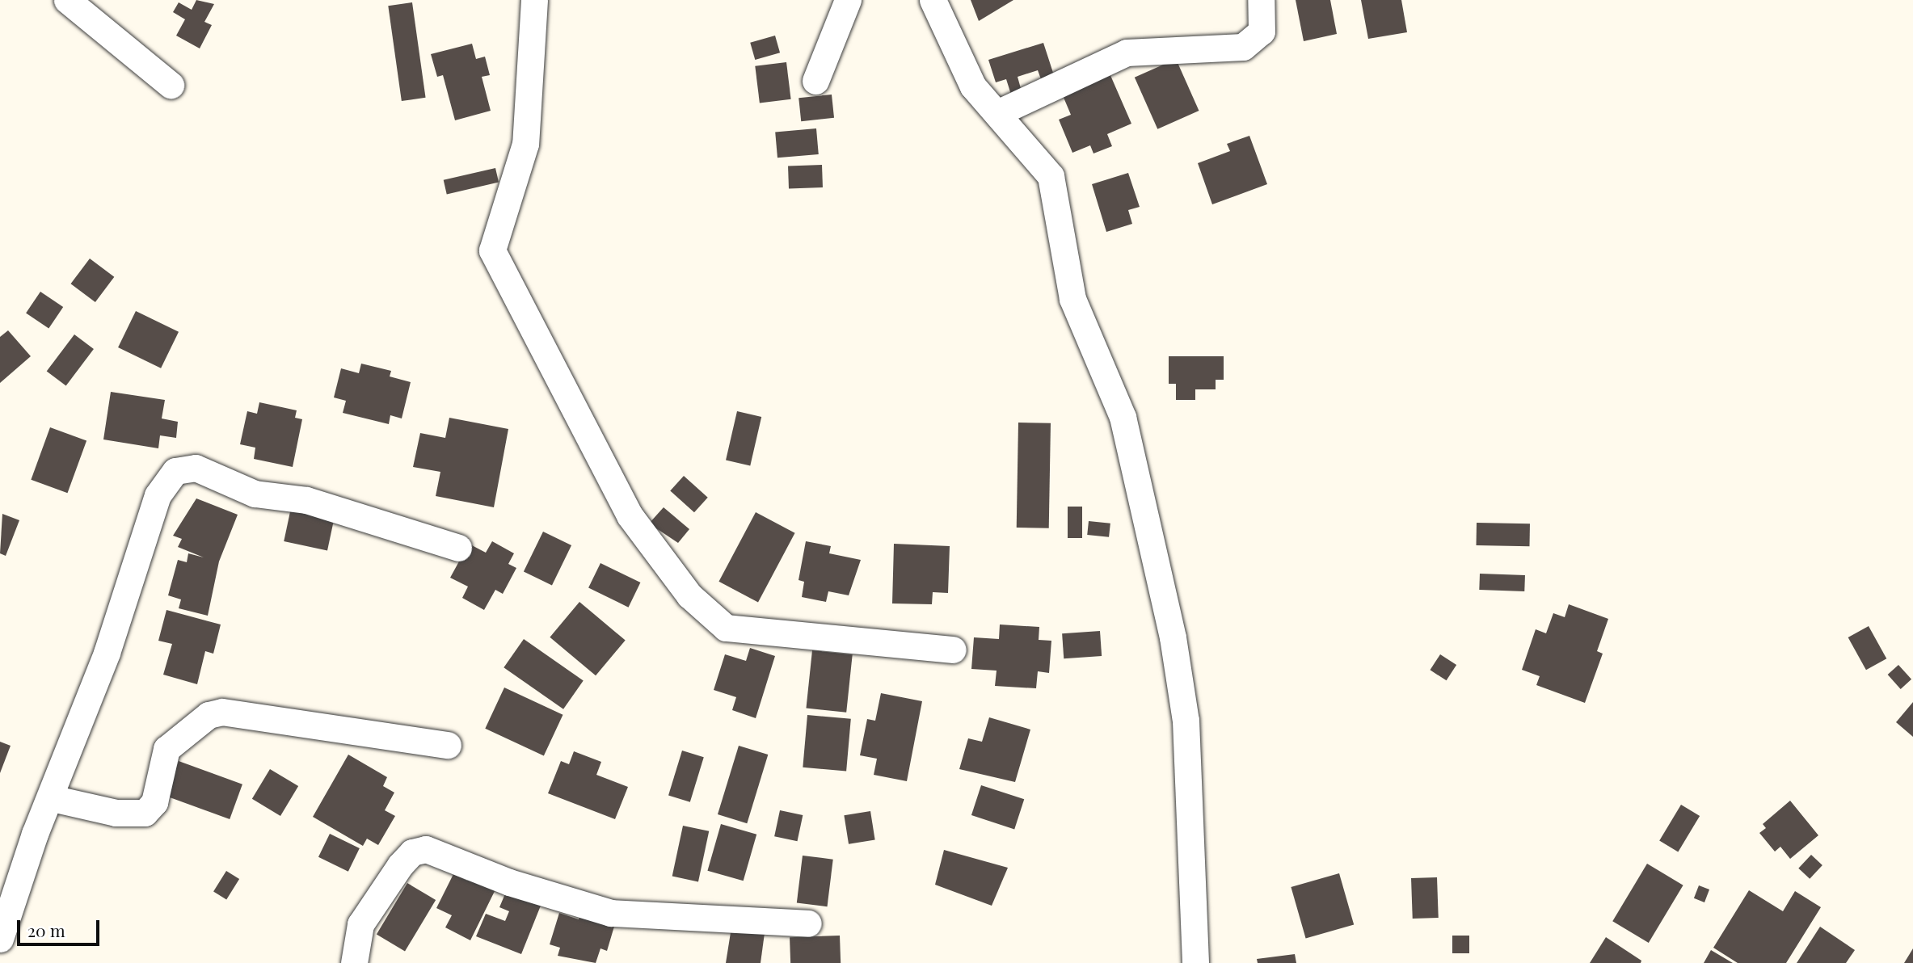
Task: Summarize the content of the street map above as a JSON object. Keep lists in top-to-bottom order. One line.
{"scale_bar":"20 m"}
